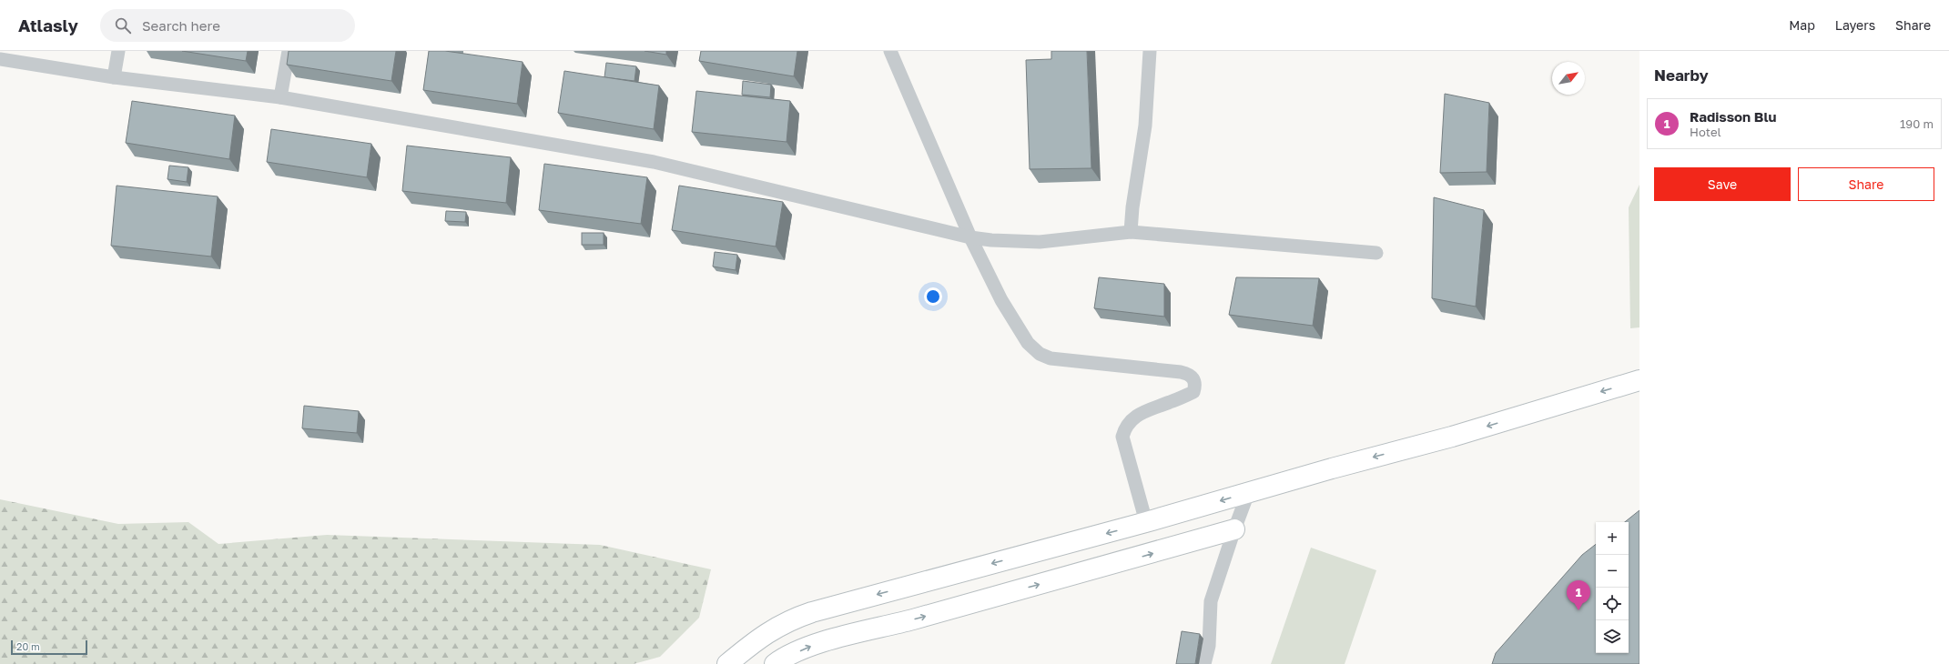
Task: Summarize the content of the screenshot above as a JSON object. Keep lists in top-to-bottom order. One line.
{"scale_bar":"20 m","north":"top right","page":{"header":"Atlasly","search":"Search here","nav":["Map","Layers","Share"],"heading":"Nearby","list":[{"mark":"1","name":"Radisson Blu","note":"Hotel","value":"190 m"}],"buttons":["Save","Share"],"map_buttons":["+","−"],"pins":"1","scale":"20 m"}}
